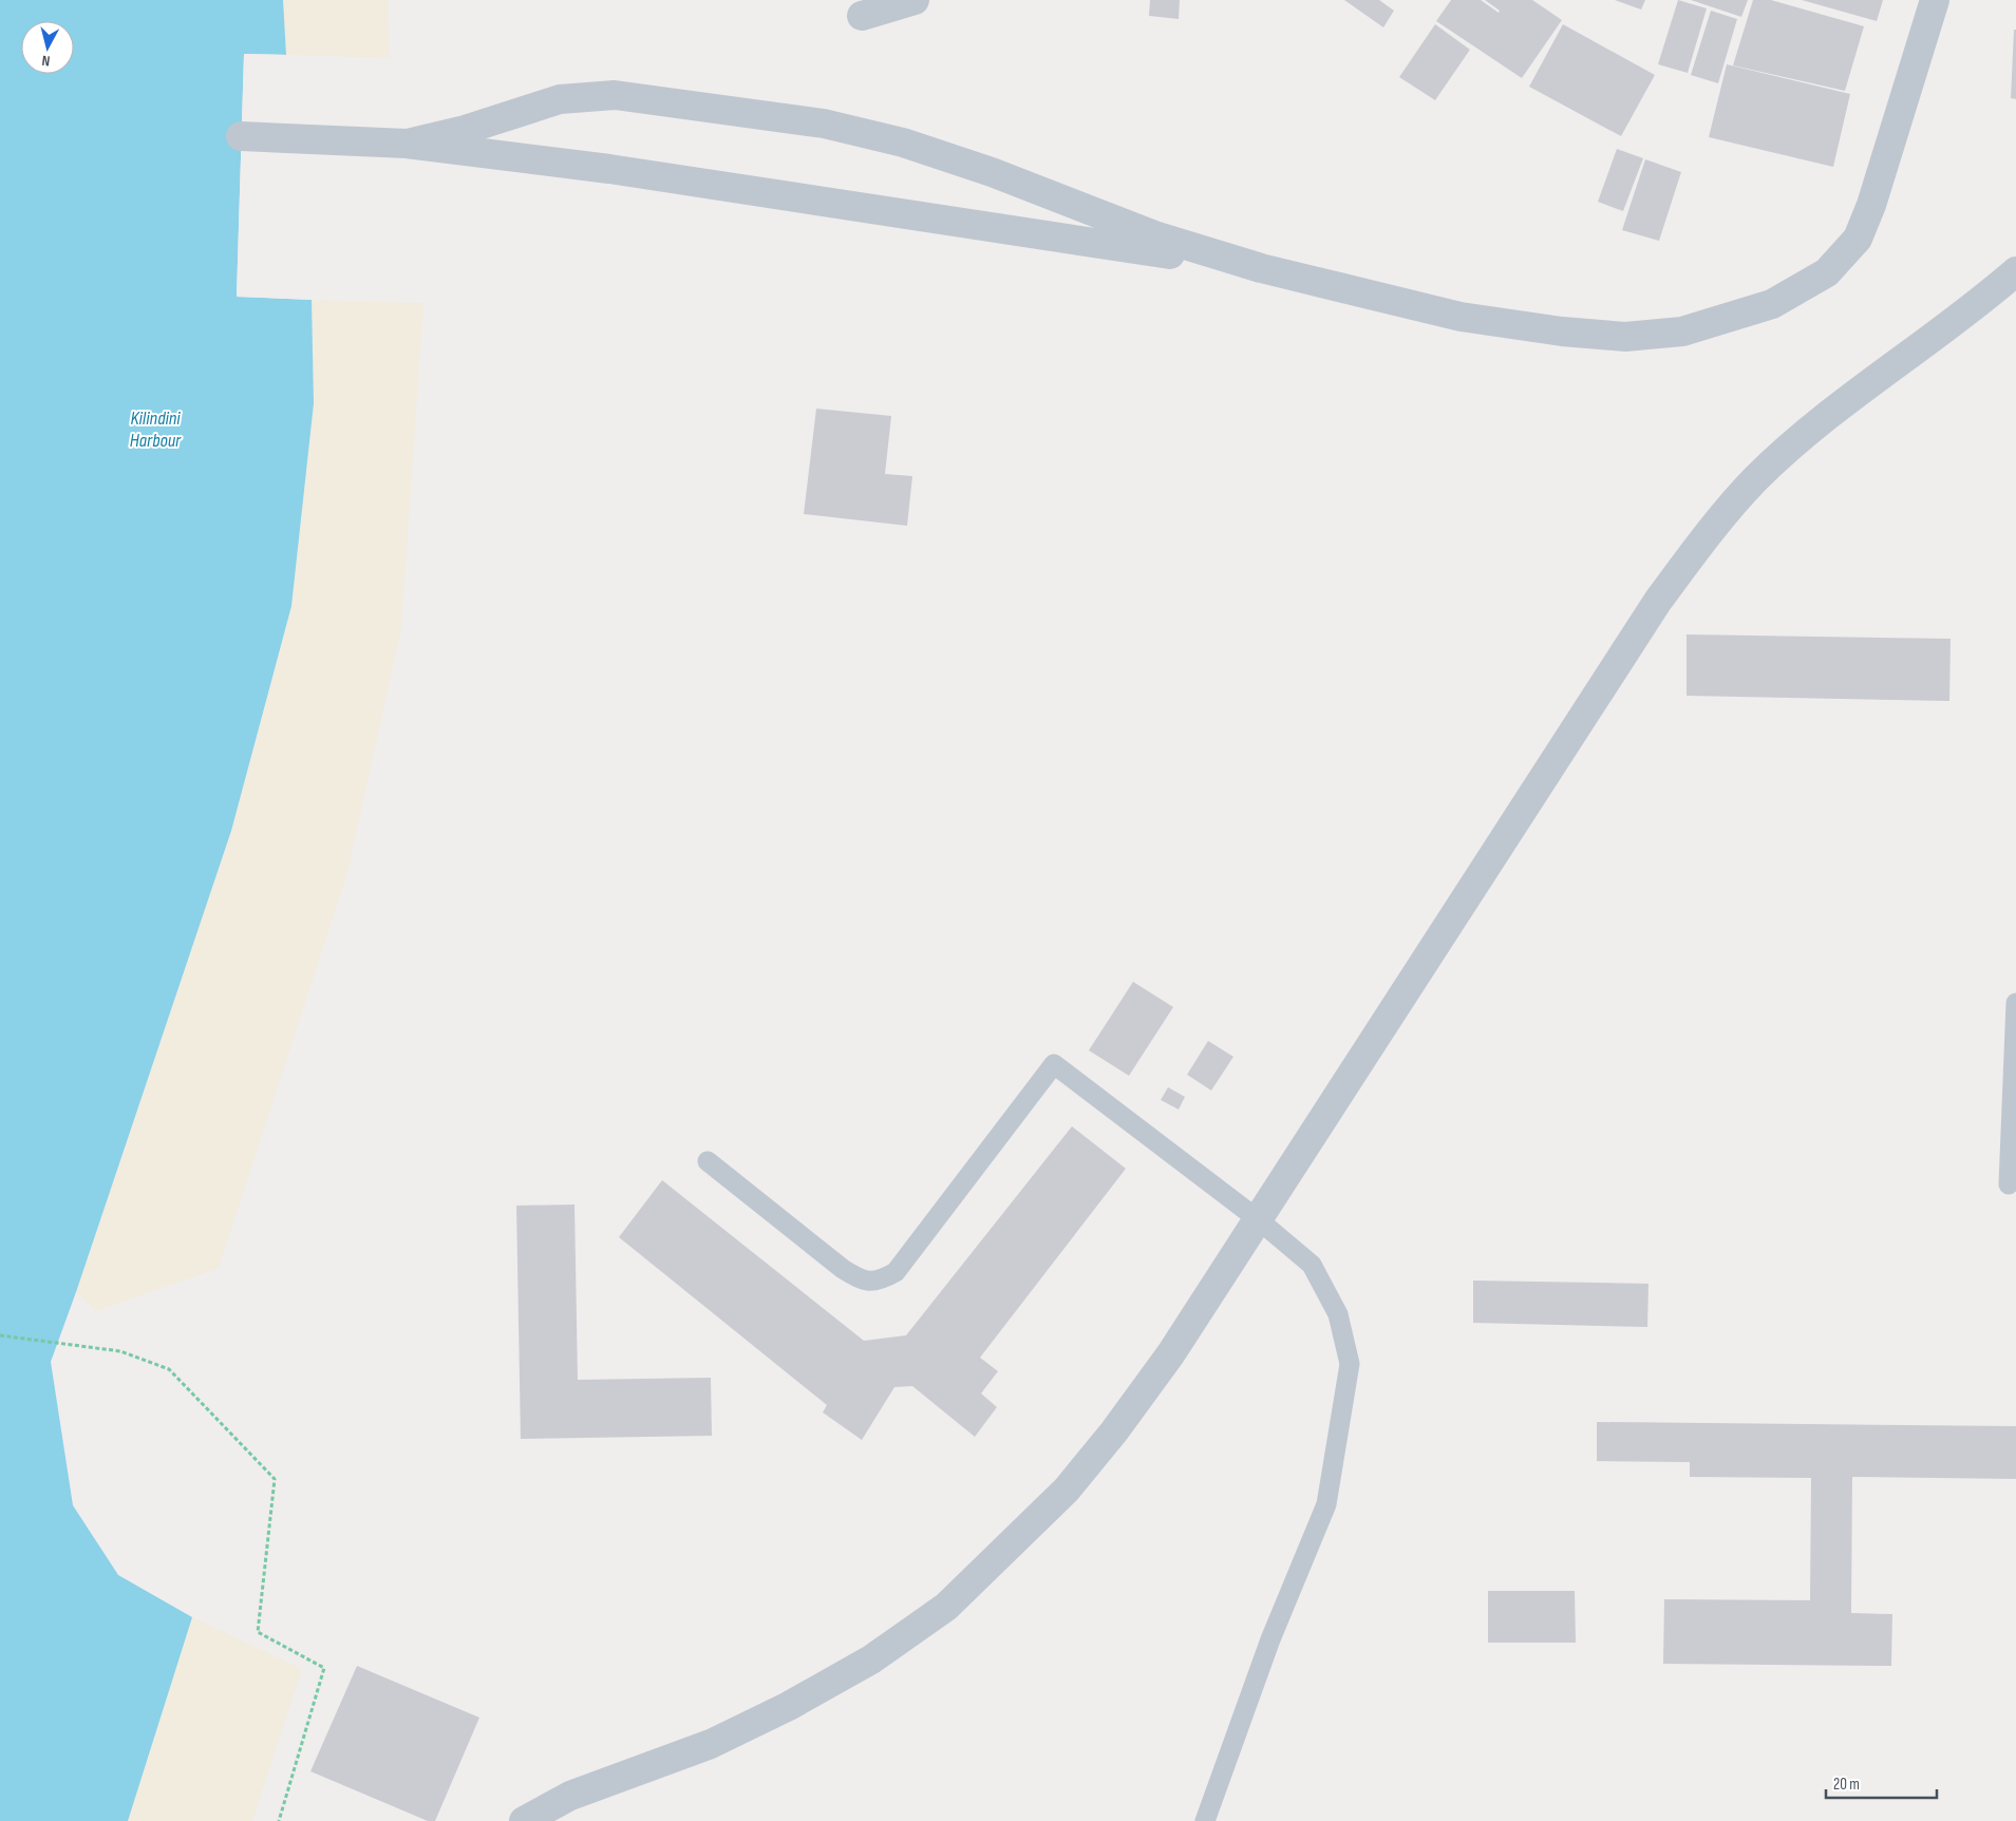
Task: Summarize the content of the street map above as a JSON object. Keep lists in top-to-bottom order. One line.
{"water":["Kilindini Harbour"],"scale_bar":"20 m","north":"bottom"}
